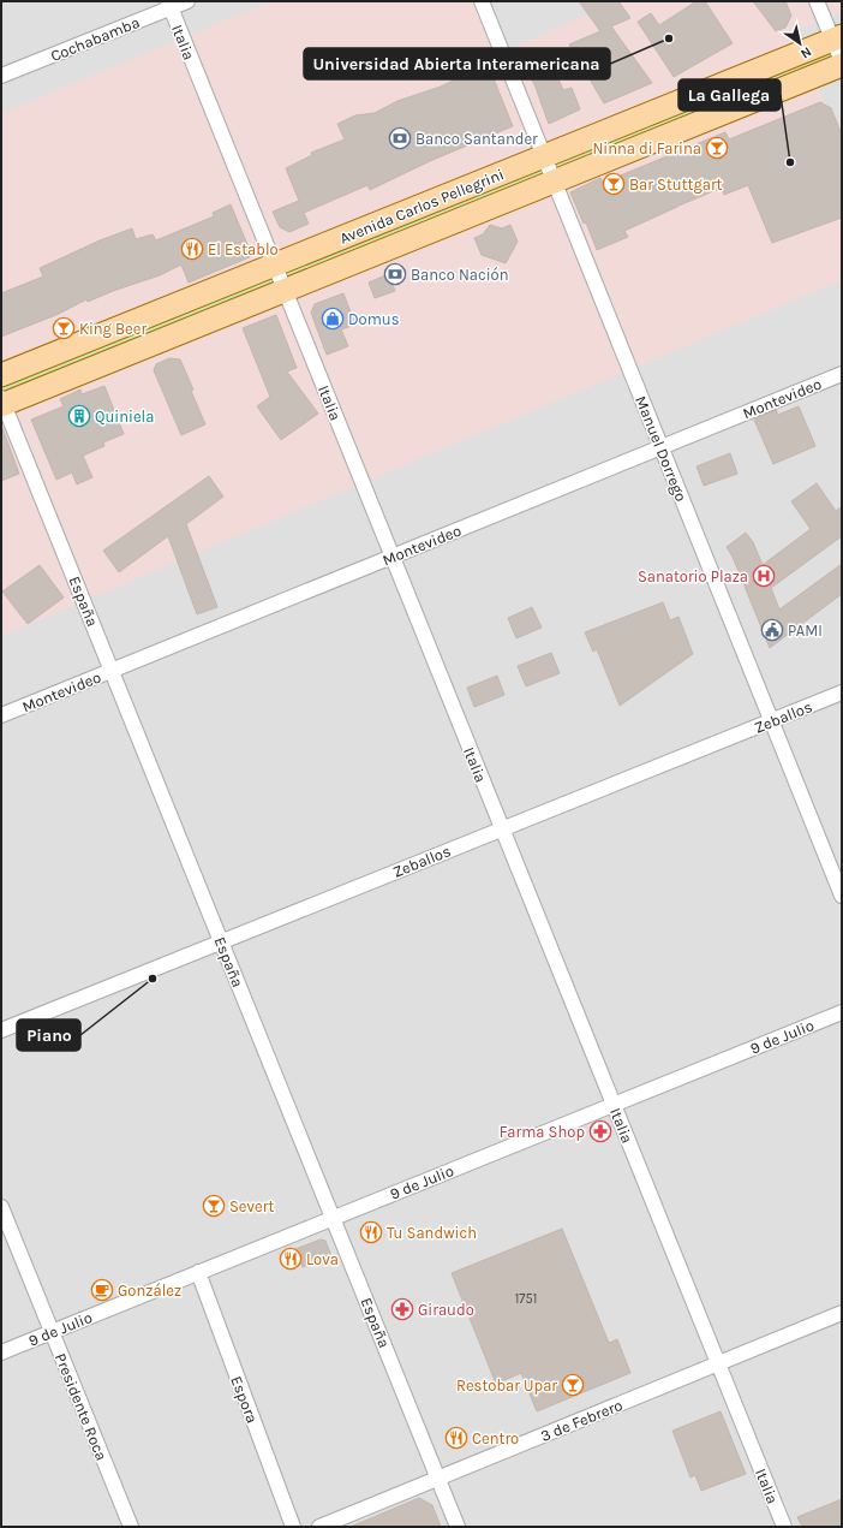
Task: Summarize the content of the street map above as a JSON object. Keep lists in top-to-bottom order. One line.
{"streets":{"main road":["Avenida Carlos Pellegrini"],"street":["Cochabamba","Italia","Montevideo","Manuel Dorrego","España","Zeballos","9 de Julio","Espora","Presidente Roca","3 de Febrero"]},"crossings":[["Cochabamba","Italia"],["Italia","Avenida Carlos Pellegrini"],["Italia","Montevideo"],["Italia","Zeballos"],["Italia","9 de Julio"],["Italia","3 de Febrero"],["Avenida Carlos Pellegrini","Manuel Dorrego"],["Avenida Carlos Pellegrini","España"],["Montevideo","Manuel Dorrego"],["Montevideo","España"],["Manuel Dorrego","Zeballos"],["España","Zeballos"],["España","9 de Julio"],["España","3 de Febrero"],["9 de Julio","Espora"],["9 de Julio","Presidente Roca"]],"places":{"other":["Universidad Abierta Interamericana","La Gallega","Piano"],"bank":["Banco Santander","Banco Nación"],"bar":["Ninna di Farina","Bar Stuttgart","King Beer","Severt","Restobar Upar"],"restaurant":["El Establo","Tu Sandwich","Lova","Centro"],"shop":["Domus"],"building":["Quiniela"],"hospital":["Sanatorio Plaza"],"public building":["PAMI"],"pharmacy":["Farma Shop","Giraudo"],"cafe":["González"]},"house_numbers":["1751"],"north":"bottom right"}
